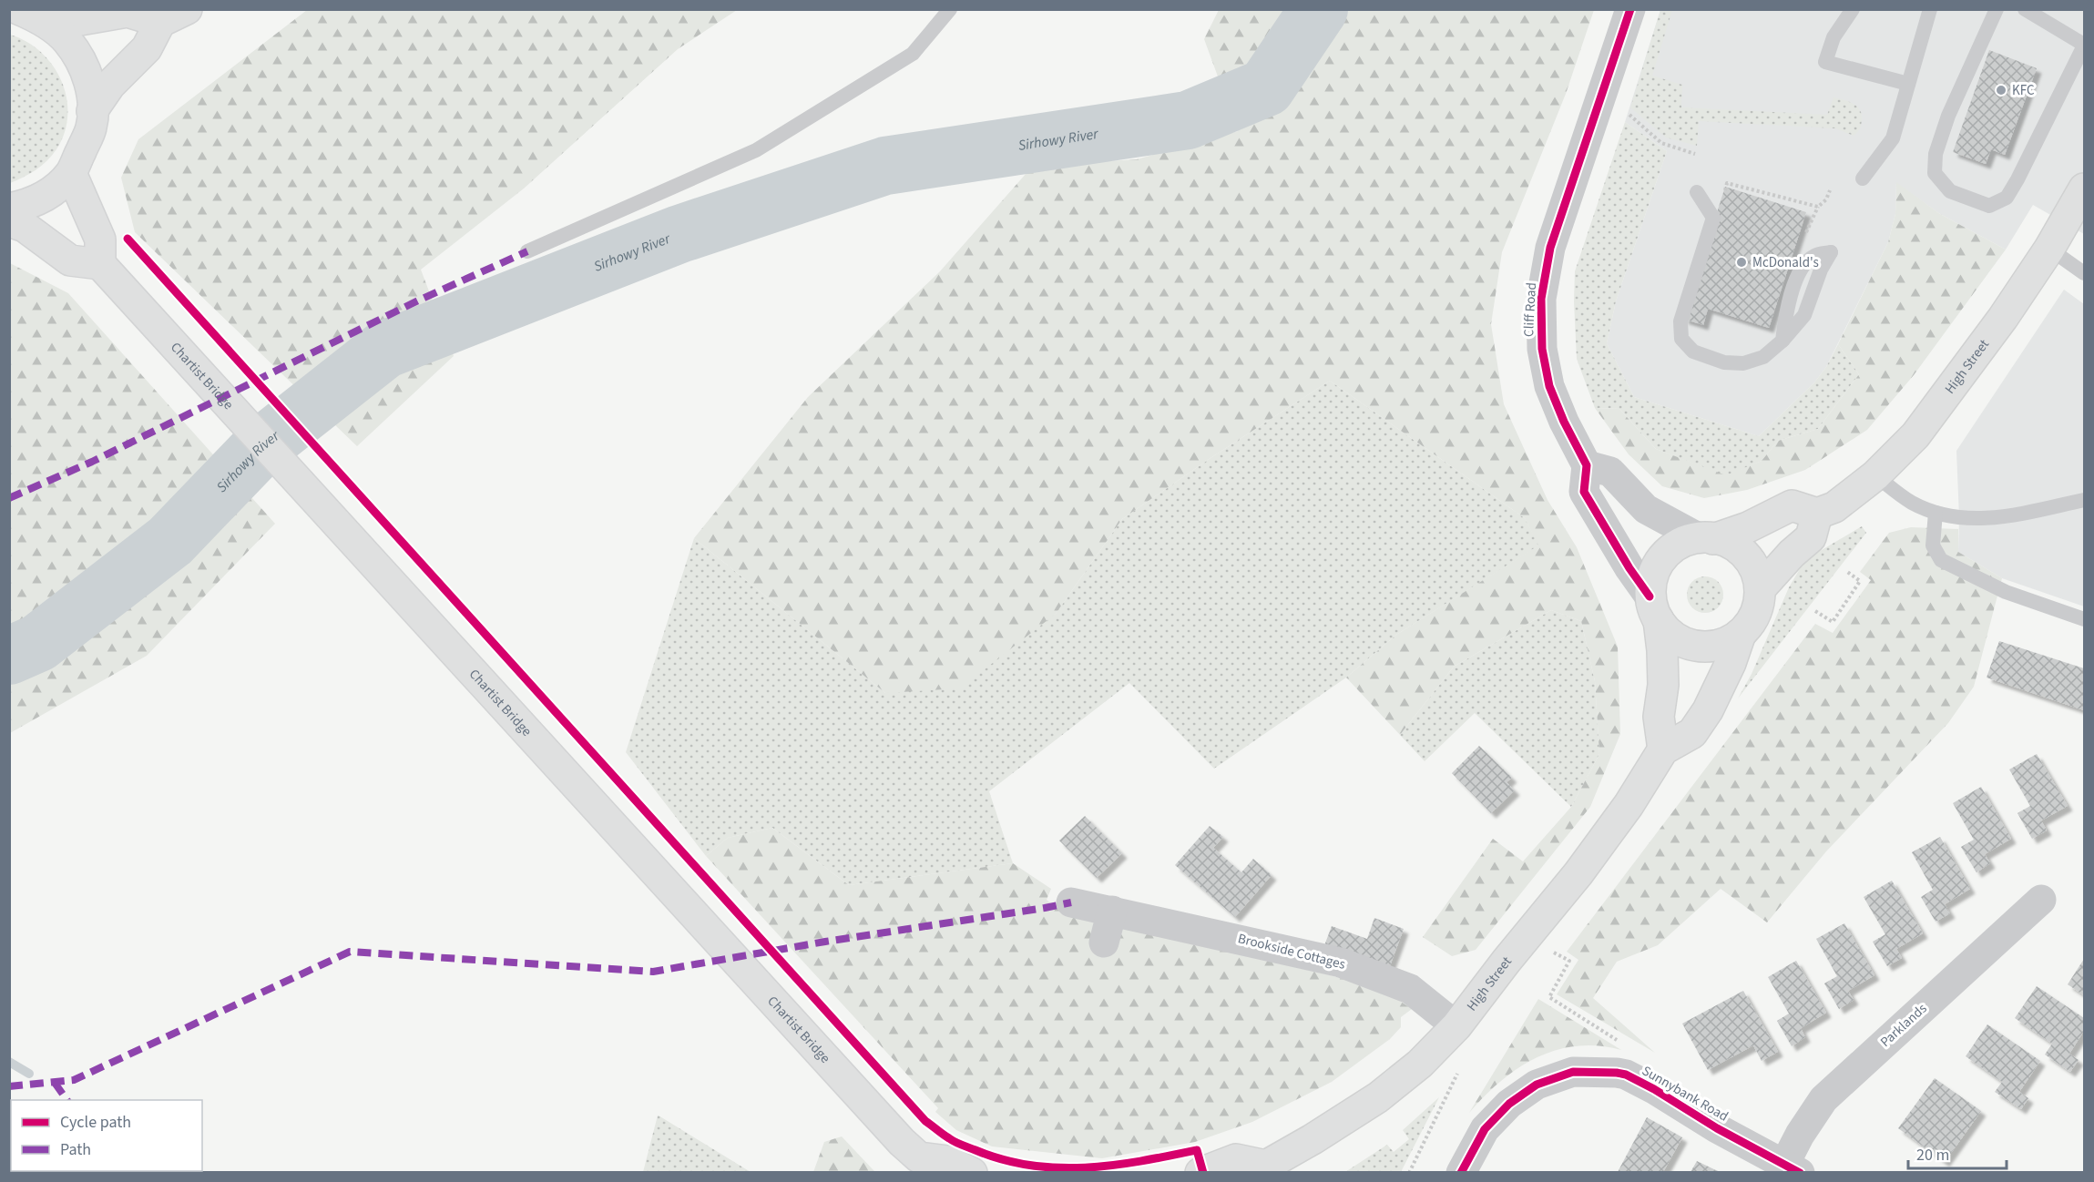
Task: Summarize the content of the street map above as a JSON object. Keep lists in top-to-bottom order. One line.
{"streets":{"main road":["High Street","Chartist Bridge"],"street":["Cliff Road","Brookside Cottages","Parklands","Sunnybank Road"]},"crossings":[["High Street","Brookside Cottages"],["Parklands","Sunnybank Road"]],"water":["Sirhowy River"],"places":["KFC","McDonald's"],"legend":["Cycle path","Path"],"scale_bar":"20 m"}
